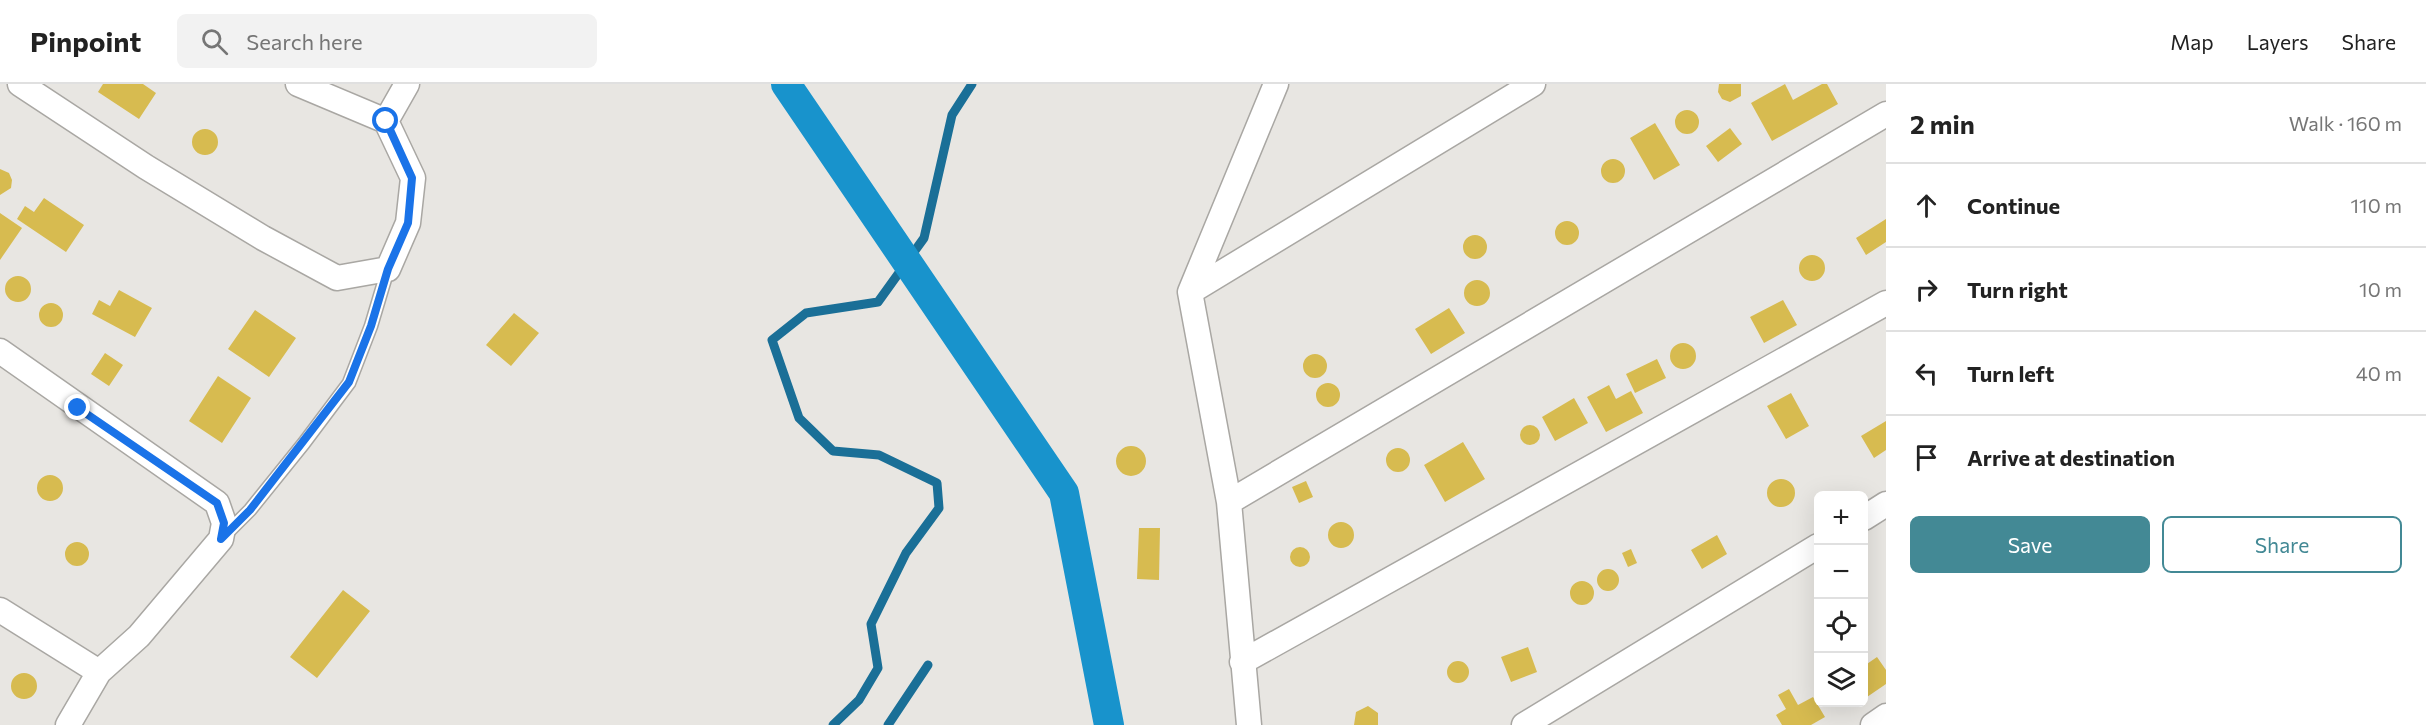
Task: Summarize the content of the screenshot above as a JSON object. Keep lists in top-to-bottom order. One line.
{"page":{"header":"Pinpoint","search":"Search here","nav":["Map","Layers","Share"],"heading":["2 min","Walk · 160 m"],"list":[["Continue","110 m"],["Turn right","10 m"],["Turn left","40 m"],"Arrive at destination"],"map_buttons":["+","−"],"buttons":["Save","Share"]}}
